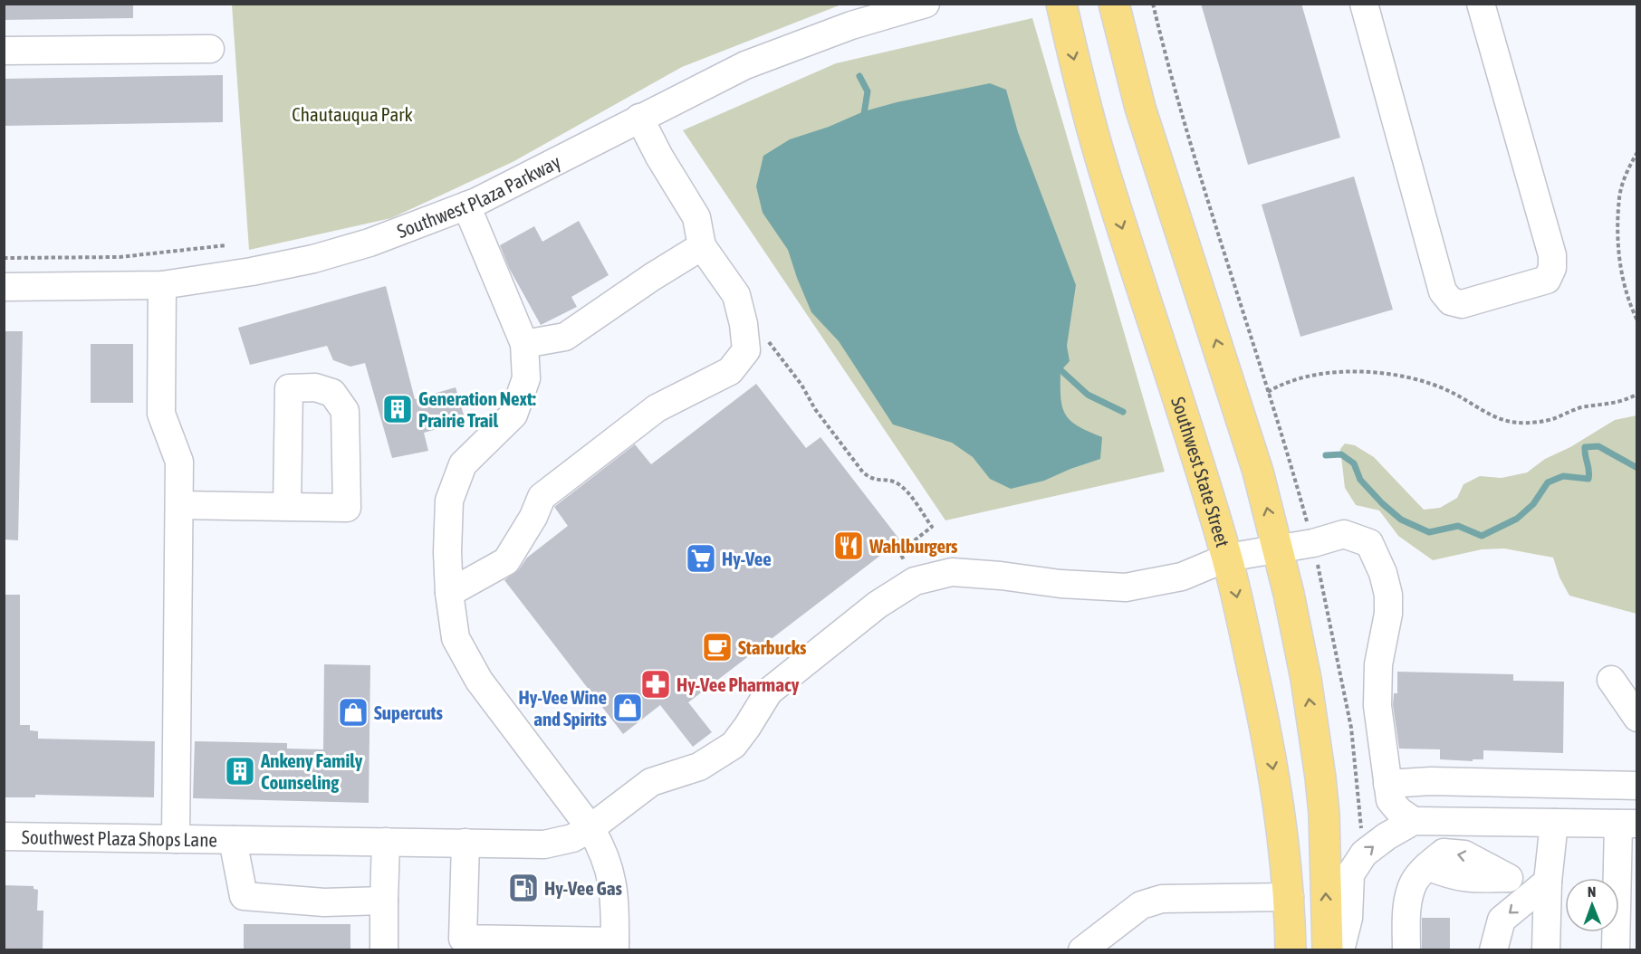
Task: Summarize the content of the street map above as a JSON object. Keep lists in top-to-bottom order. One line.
{"streets":{"main road":["Southwest State Street"],"street":["Southwest Plaza Parkway","Southwest Plaza Shops Lane"]},"crossings":[["Southwest State Street","Southwest Plaza Shops Lane"]],"parks":["Chautauqua Park"],"places":{"building":["Generation Next: Prairie Trail","Ankeny Family Counseling"],"restaurant":["Wahlburgers"],"supermarket":["Hy-Vee"],"cafe":["Starbucks"],"pharmacy":["Hy-Vee Pharmacy"],"shop":["Hy-Vee Wine and Spirits","Supercuts"],"fuel station":["Hy-Vee Gas"]},"north":"top"}
